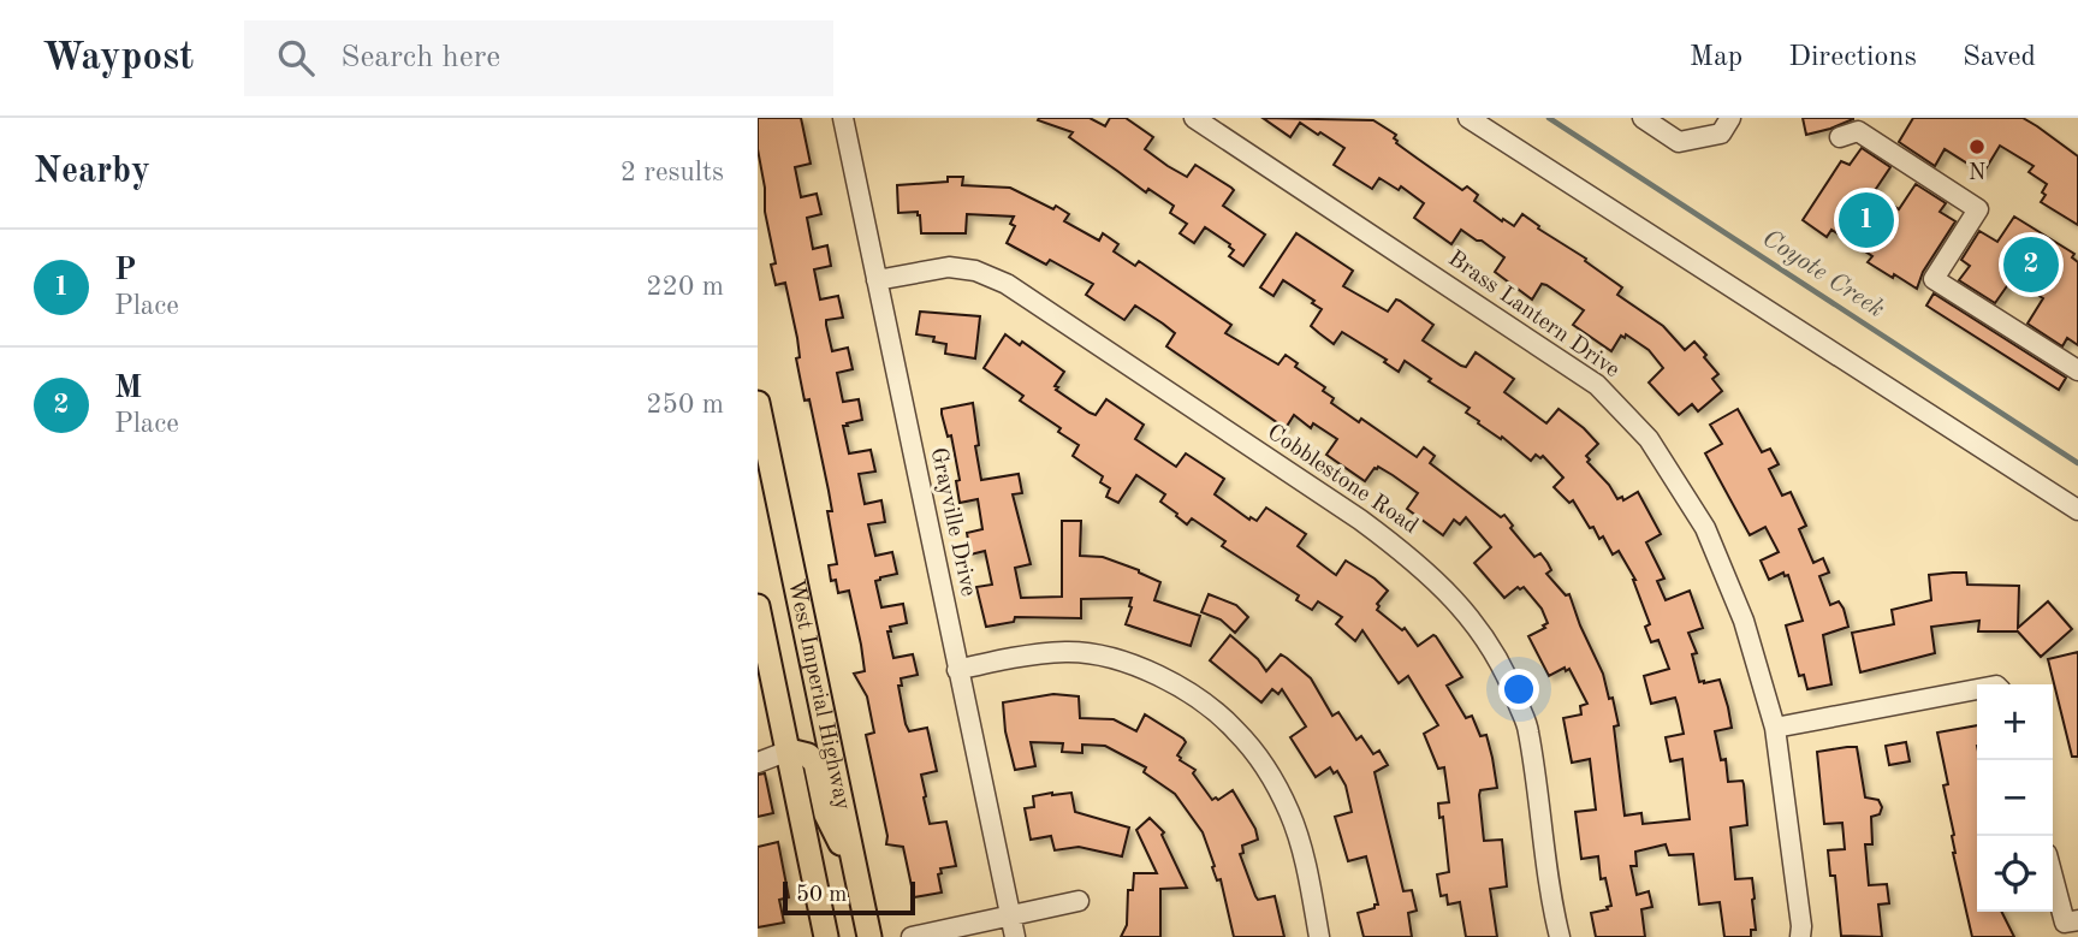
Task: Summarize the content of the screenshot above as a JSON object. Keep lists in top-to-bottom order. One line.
{"streets":{"main road":["West Imperial Highway"],"street":["Brass Lantern Drive","Cobblestone Road","Grayville Drive"]},"crossings":[["Cobblestone Road","Grayville Drive"]],"water":["Coyote Creek"],"places":["N"],"scale_bar":"50 m","page":{"header":"Waypost","search":"Search here","nav":["Map","Directions","Saved"],"heading":["Nearby","2 results"],"pins":["1","2"],"list":[{"mark":"1","name":"P","note":"Place","value":"220 m"},{"mark":"2","name":"M","note":"Place","value":"250 m"}],"map_buttons":["+","−"],"scale":"50 m"}}
